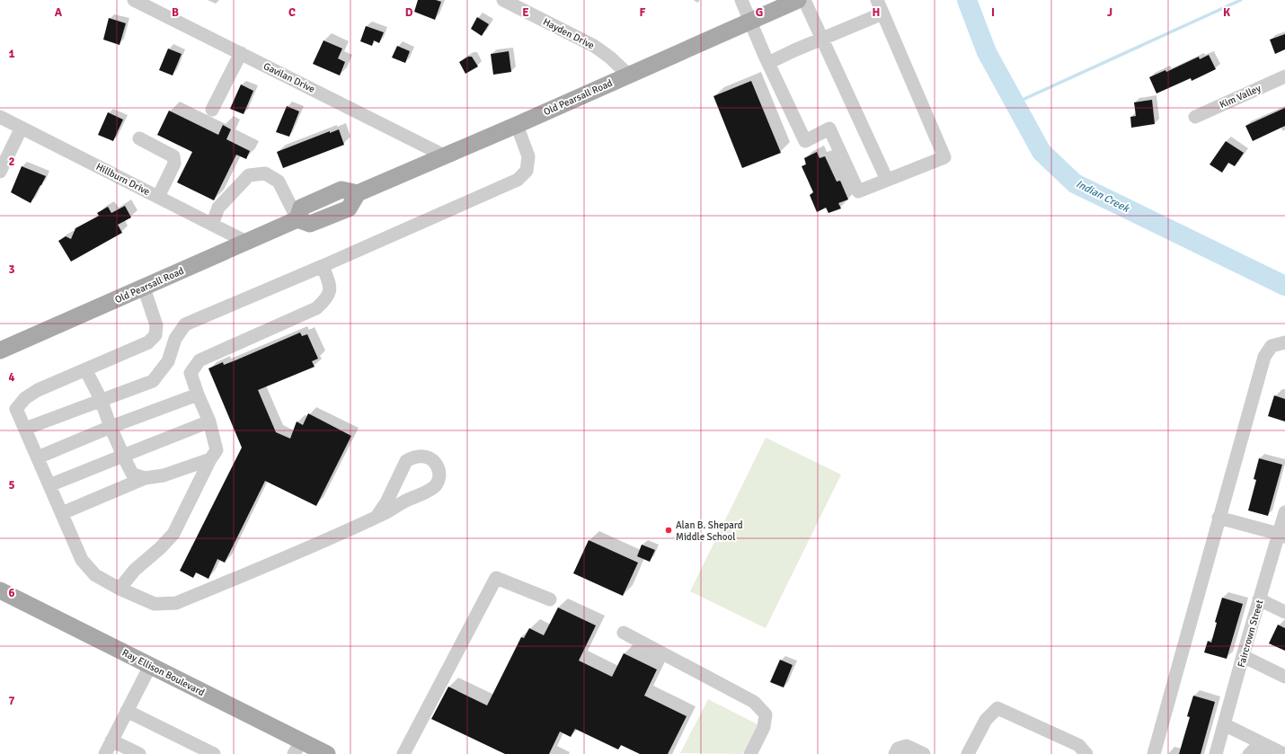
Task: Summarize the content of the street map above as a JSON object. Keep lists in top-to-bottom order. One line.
{"streets":{"main road":["Old Pearsall Road","Ray Ellison Boulevard"],"street":["Hayden Drive","Gavilan Drive","Kim Valley","Hillburn Drive","Faircrown Street"]},"crossings":[["Hayden Drive","Old Pearsall Road"],["Gavilan Drive","Old Pearsall Road"],["Old Pearsall Road","Hillburn Drive"]],"water":["Indian Creek"],"places":["Alan B. Shepard Middle School"],"grid":{"columns":["A","B","C","D","E","F","G","H","I","J","K"],"rows":["1","2","3","4","5","6","7"]}}
